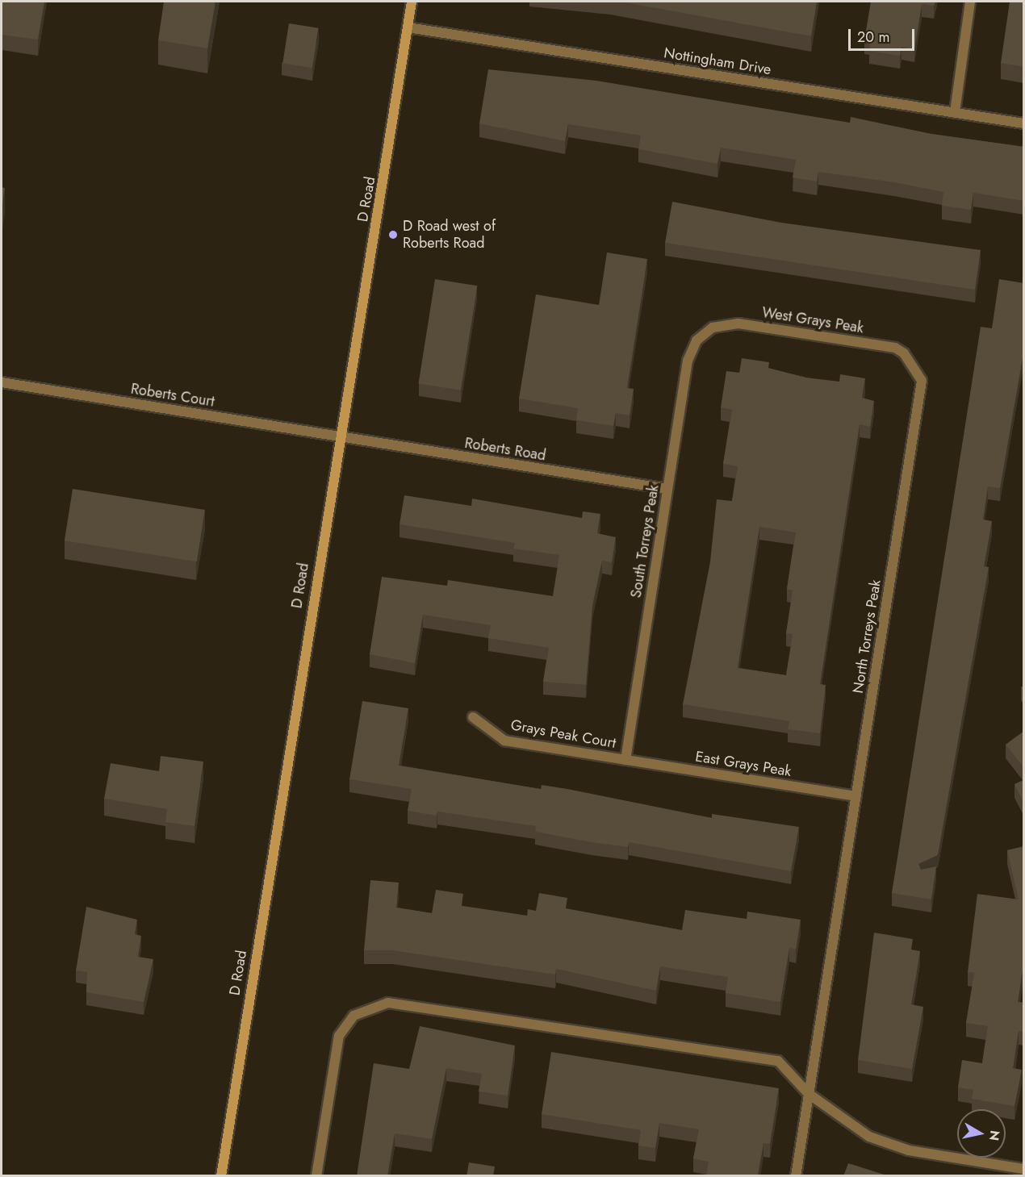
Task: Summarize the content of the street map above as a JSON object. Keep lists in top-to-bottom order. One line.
{"streets":{"street":["Nottingham Drive","D Road","West Grays Peak","Roberts Court","Roberts Road","South Torreys Peak","North Torreys Peak","Grays Peak Court","East Grays Peak"]},"crossings":[["Nottingham Drive","D Road"],["D Road","Roberts Court"],["D Road","Roberts Road"],["West Grays Peak","South Torreys Peak"],["West Grays Peak","North Torreys Peak"],["Roberts Court","Roberts Road"],["Roberts Road","South Torreys Peak"],["South Torreys Peak","Grays Peak Court"],["South Torreys Peak","East Grays Peak"],["North Torreys Peak","East Grays Peak"],["Grays Peak Court","East Grays Peak"]],"places":["D Road west of Roberts Road"],"scale_bar":"20 m","north":"right"}
